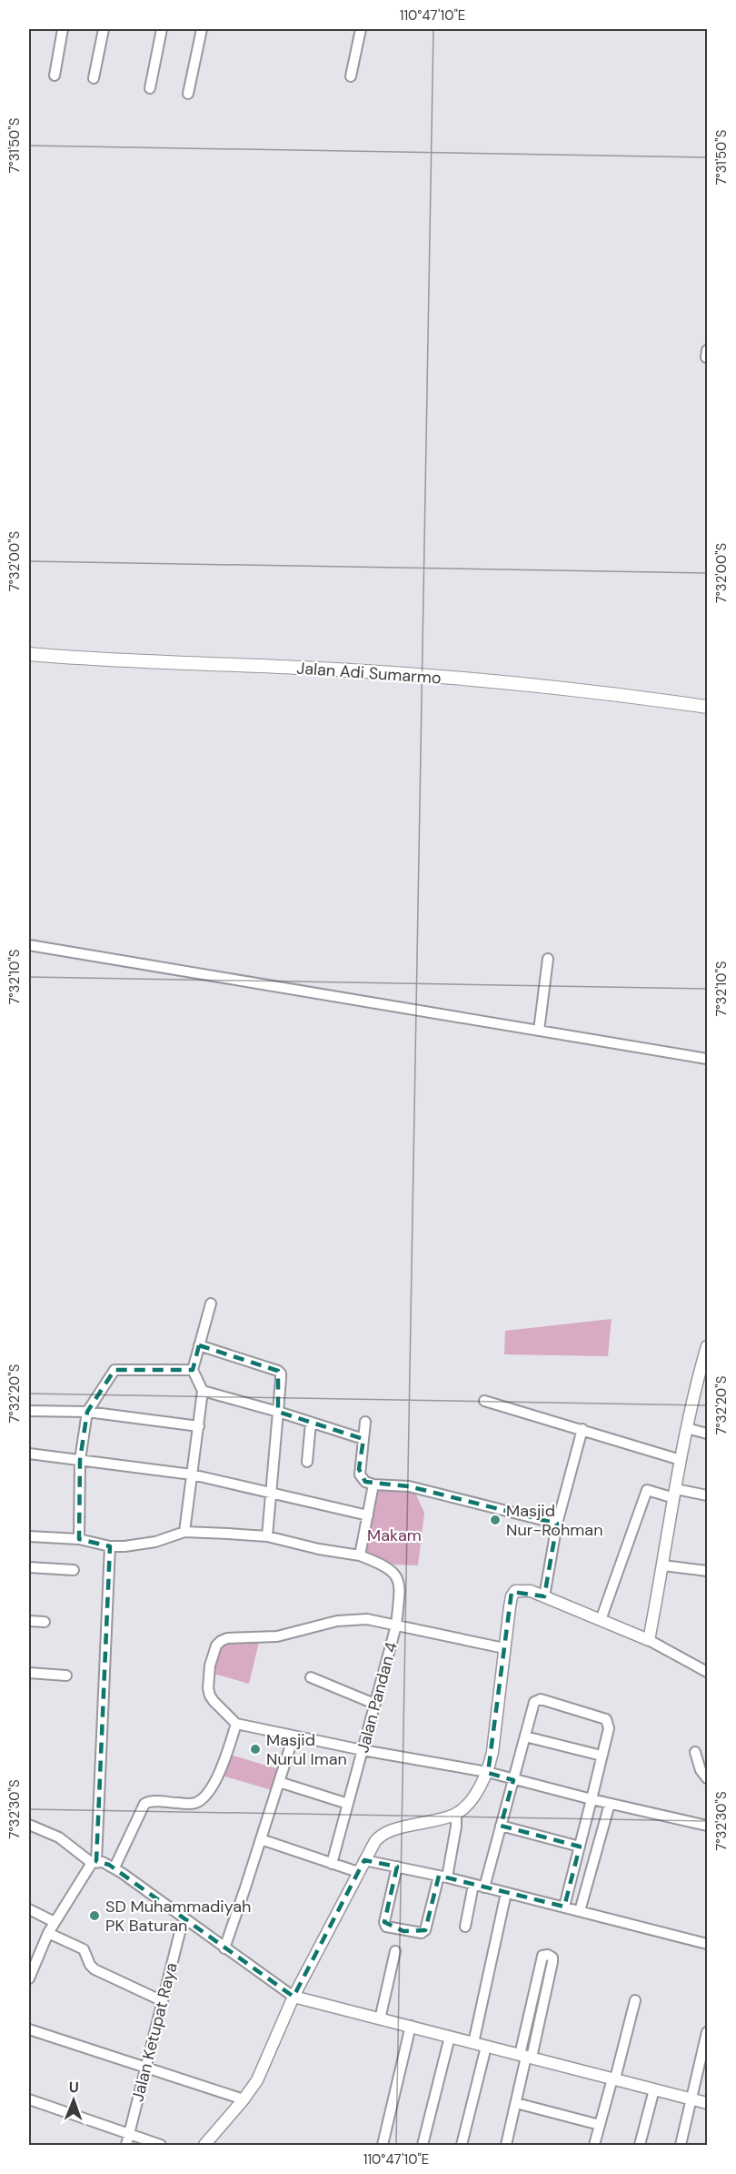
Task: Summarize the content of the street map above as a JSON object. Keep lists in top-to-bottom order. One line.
{"streets":{"main road":["Jalan Adi Sumarmo"],"street":["Jalan Pandan 4","Jalan Ketupat Raya"]},"parks":["Makam"],"places":["Masjid Nur-Rohman","Masjid Nurul Iman","SD Muhammadiyah PK Baturan"],"north":"top","coordinates":["110°47'10\"E","7°31'50\"S","7°32'00\"S","7°32'10\"S","7°32'20\"S","7°32'30\"S"]}
